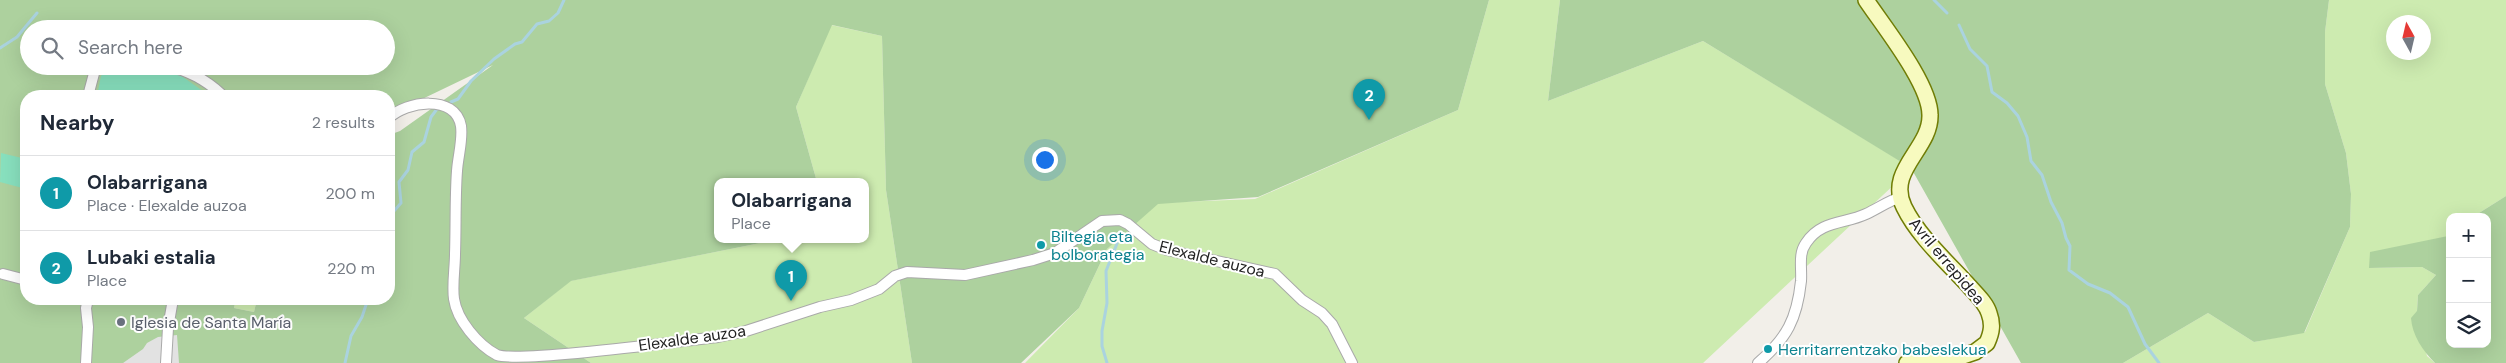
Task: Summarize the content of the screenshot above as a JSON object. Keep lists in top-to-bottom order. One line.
{"streets":{"street":["Elexalde auzoa","Avril errepidea"]},"places":["Biltegia eta bolborategia","Iglesia de Santa María","Herritarrentzako babeslekua"],"north":"top","page":{"search":"Search here","pins":["2","1"],"heading":["Nearby","2 results"],"list":[{"mark":"1","name":"Olabarrigana","note":"Place · Elexalde auzoa","value":"200 m"},{"mark":"2","name":"Lubaki estalia","note":"Place","value":"220 m"}],"popup":["Olabarrigana","Place"],"map_buttons":["+","−"]}}
